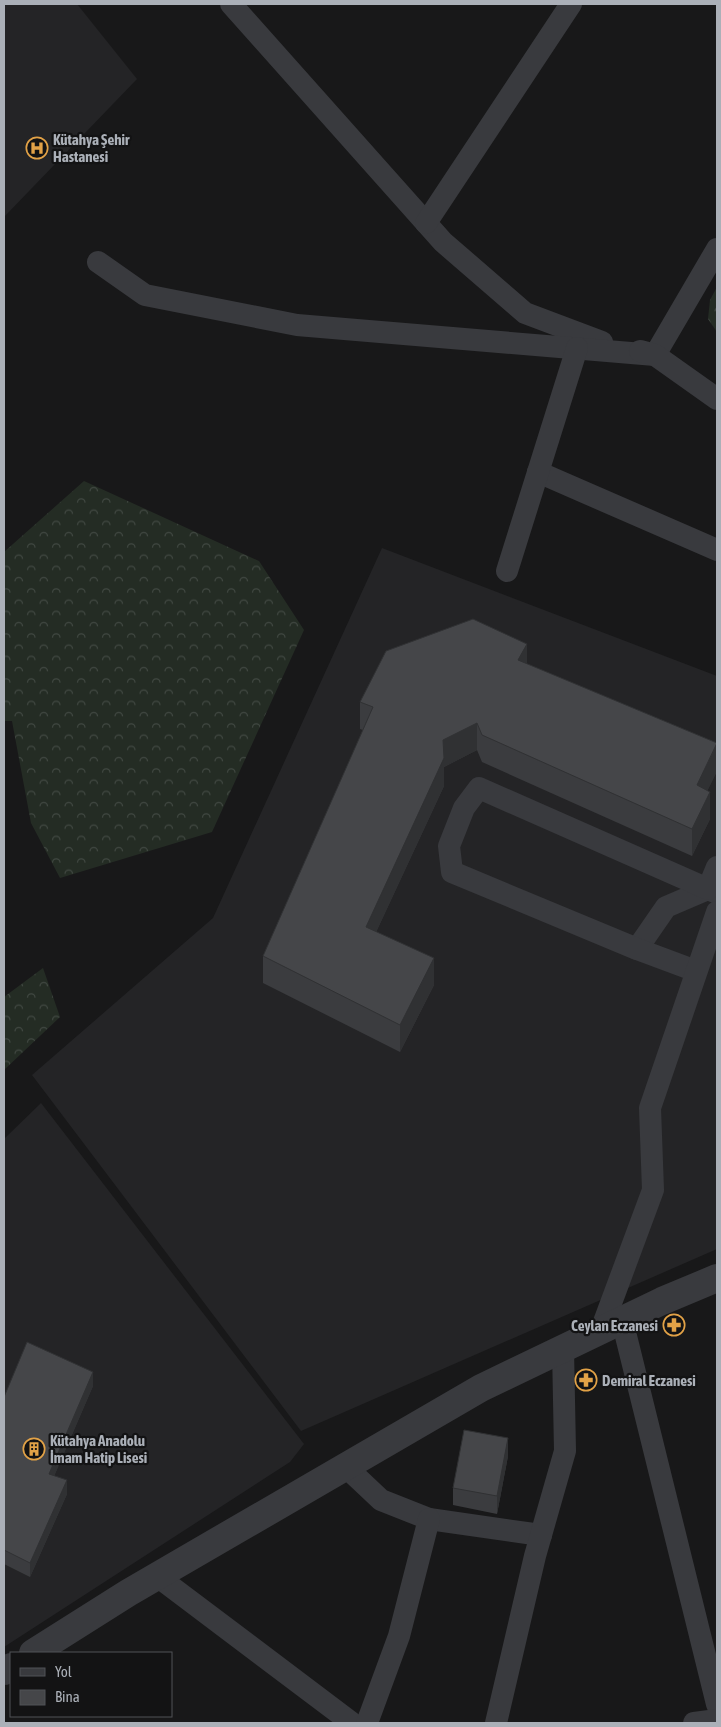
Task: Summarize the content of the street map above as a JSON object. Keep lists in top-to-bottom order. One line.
{"places":{"hospital":["Kütahya Şehir Hastanesi"],"pharmacy":["Ceylan Eczanesi","Demiral Eczanesi"],"building":["Kütahya Anadolu İmam Hatip Lisesi"]},"legend":["Yol","Bina"]}
